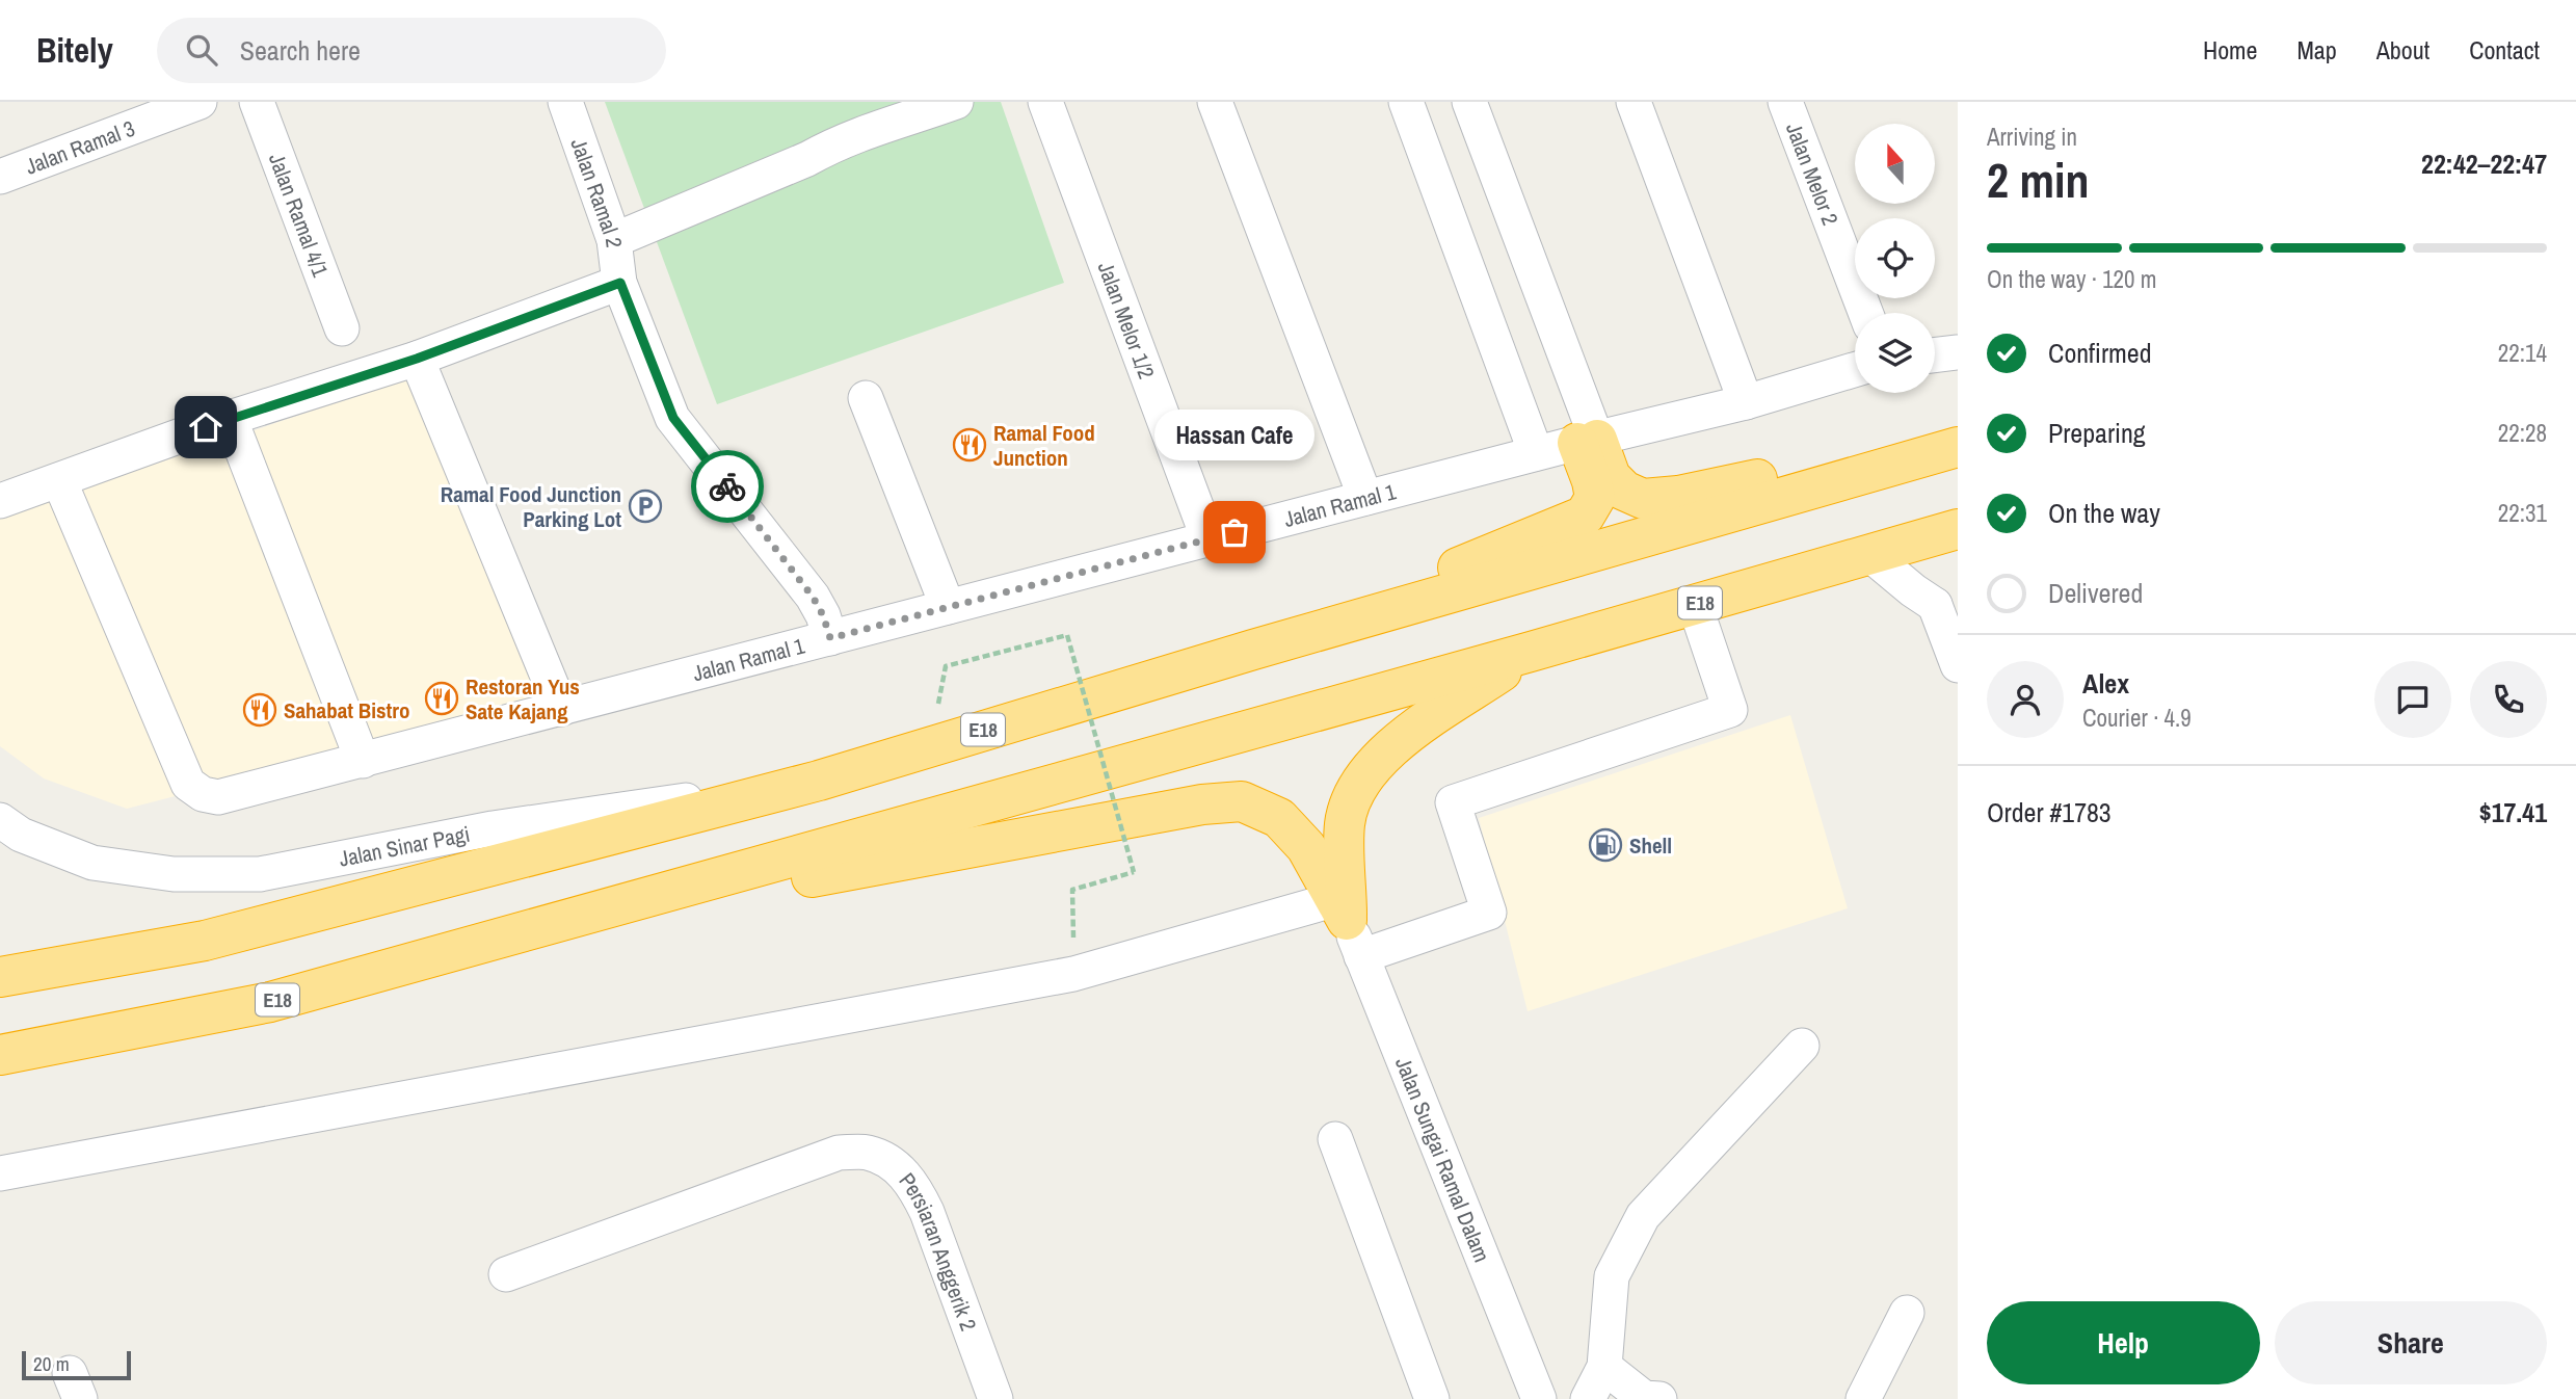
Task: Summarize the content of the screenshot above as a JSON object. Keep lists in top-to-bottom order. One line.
{"streets":{"highway":["E18"],"street":["Jalan Ramal 3","Jalan Melor 2","Jalan Ramal 2","Jalan Ramal 4/1","Jalan Melor 1/2","Jalan Ramal 1","Jalan Sinar Pagi","Jalan Sungai Ramal Dalam","Persiaran Anggerik 2"]},"crossings":[["Jalan Ramal 2","Jalan Ramal 1"],["Jalan Melor 1/2","Jalan Ramal 1"],["E18","Jalan Sinar Pagi"]],"places":{"restaurant":["Ramal Food Junction","Restoran Yus Sate Kajang","Sahabat Bistro"],"parking":["Ramal Food Junction Parking Lot"],"other":["Hassan Cafe"],"fuel station":["Shell"]},"scale_bar":"20 m","north":"top","page":{"header":"Bitely","search":"Search here","nav":["Home","Map","About","Contact"],"heading":["2 min","Arriving in","22:42–22:47"],"panel":["Alex","Courier · 4.9","Order #1783","$17.41"],"bar":"On the way · 120 m","list":[["Confirmed","22:14"],["Preparing","22:28"],["On the way","22:31"],"Delivered"],"bubble":"Hassan Cafe","buttons":["Help","Share"],"scale":"20 m"}}
